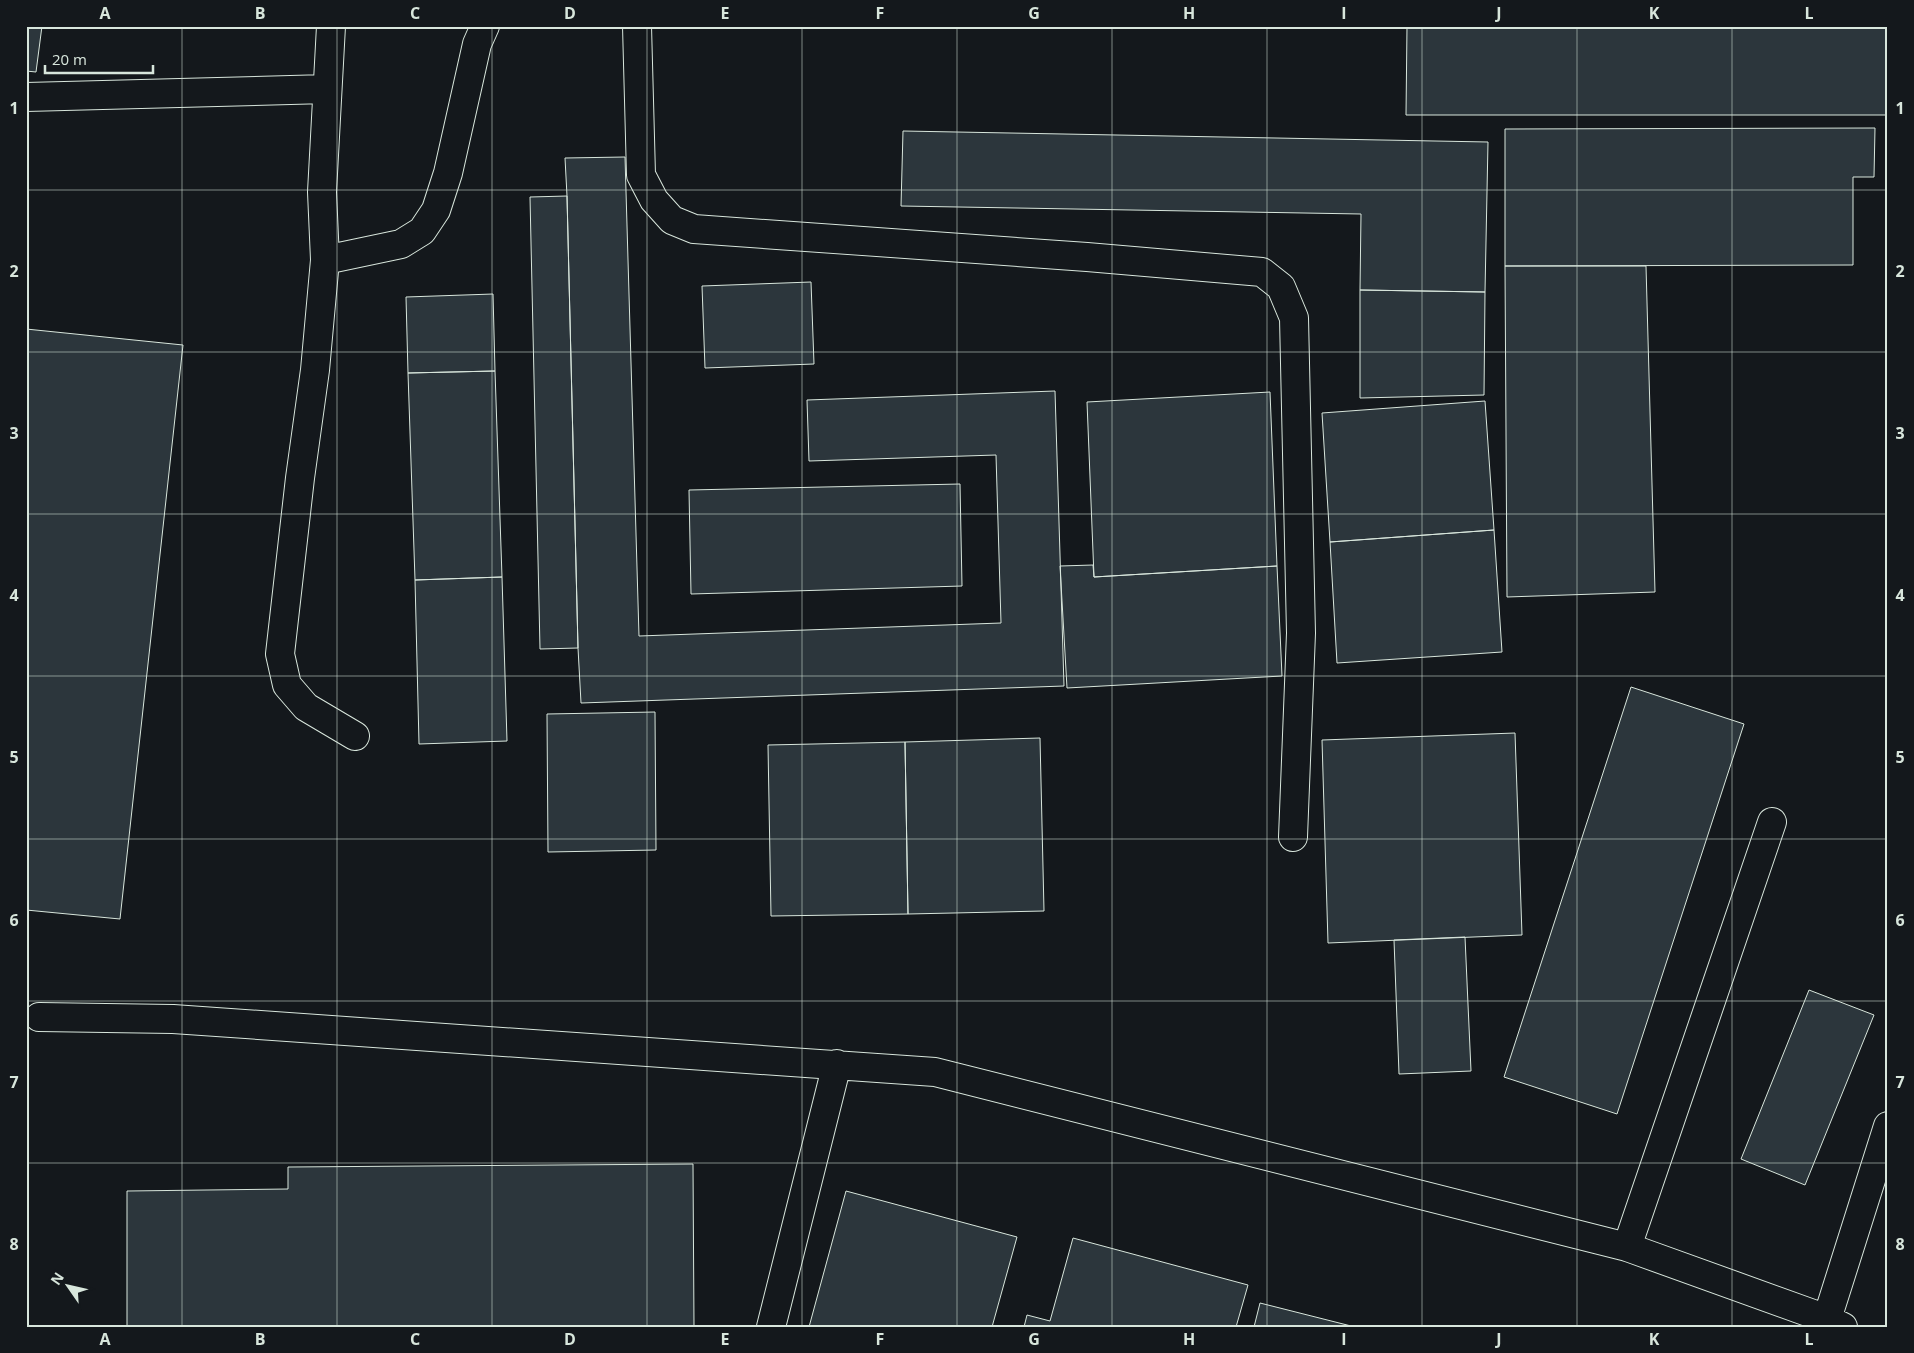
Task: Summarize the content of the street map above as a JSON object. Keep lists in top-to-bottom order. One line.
{"scale_bar":"20 m","north":"top left","grid":{"columns":["A","B","C","D","E","F","G","H","I","J","K","L"],"rows":["1","2","3","4","5","6","7","8"]}}
